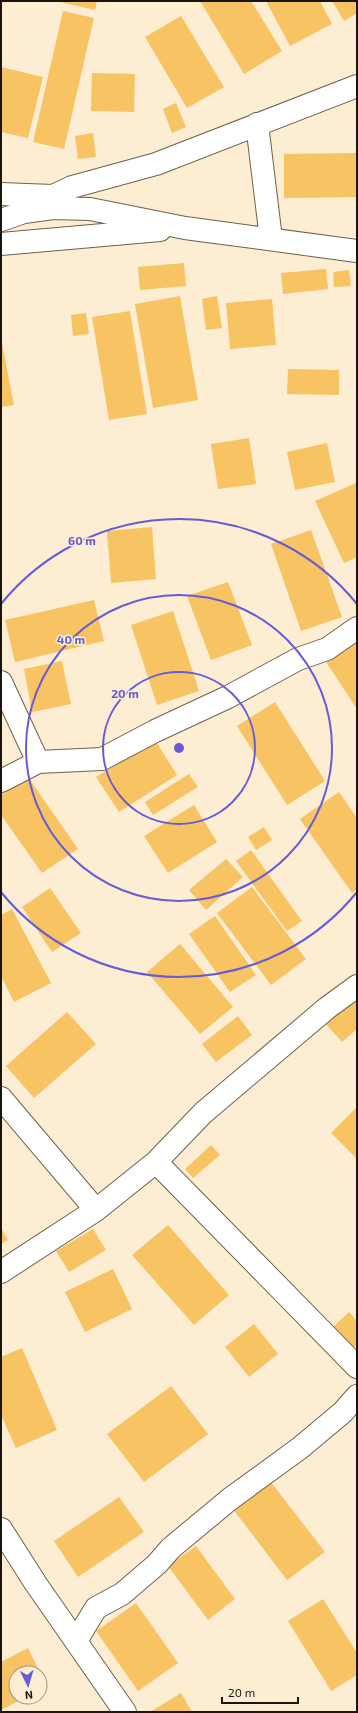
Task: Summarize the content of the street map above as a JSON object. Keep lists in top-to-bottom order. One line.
{"scale_bar":"20 m","north":"bottom","rings":["60 m","40 m","20 m"]}
